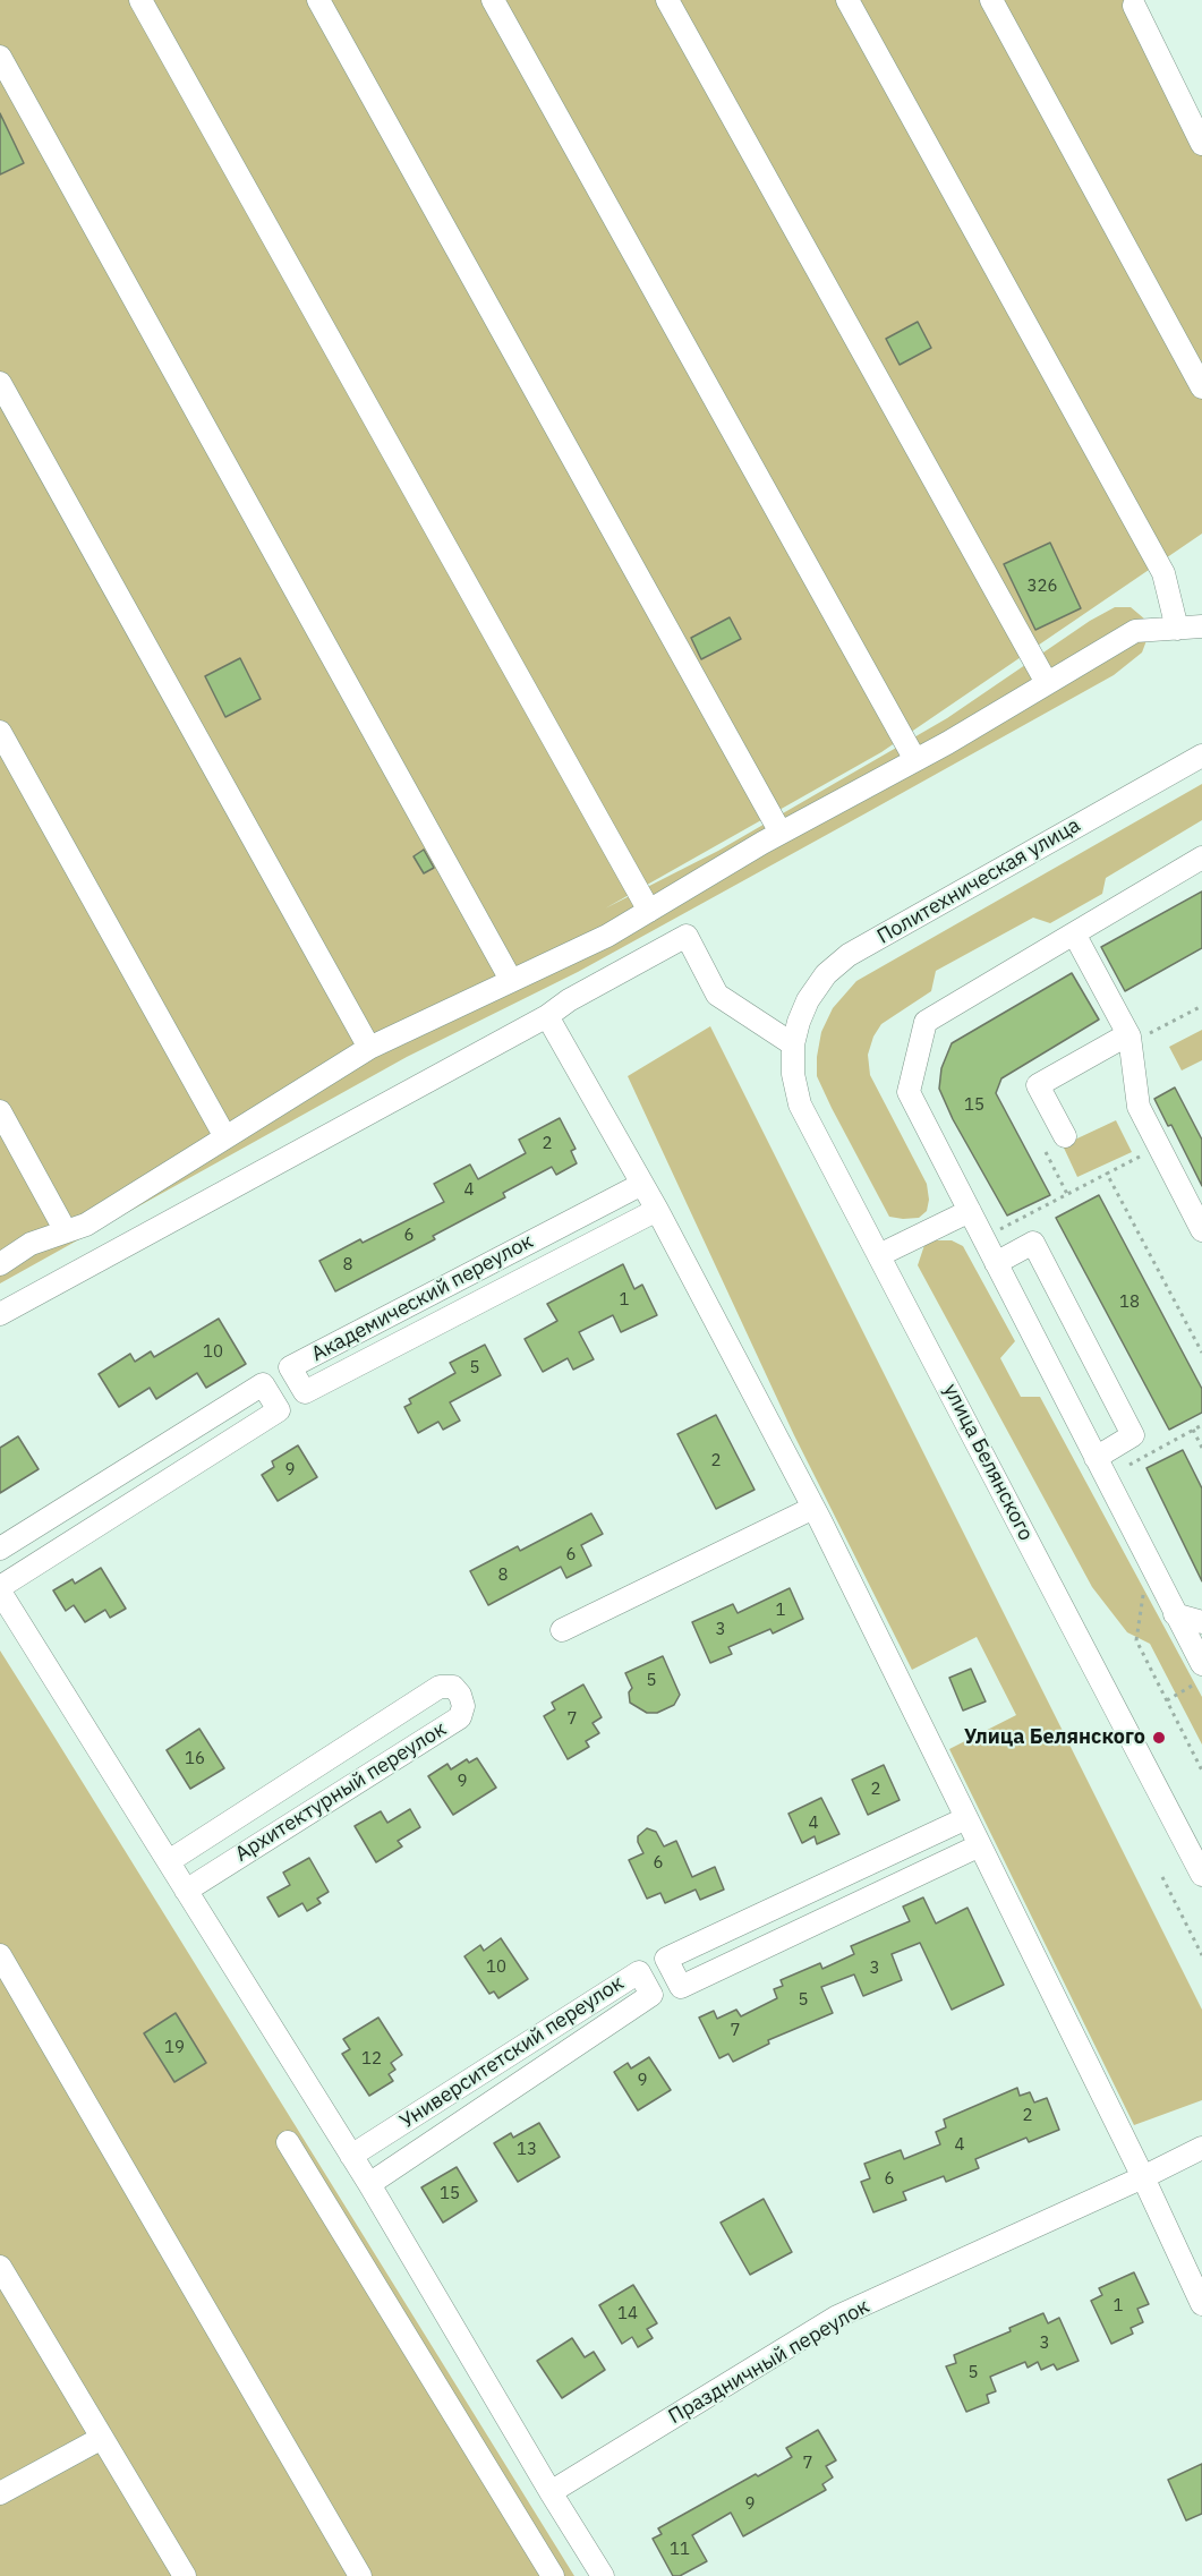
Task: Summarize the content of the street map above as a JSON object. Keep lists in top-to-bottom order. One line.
{"streets":{"street":["Политехническая улица","Академический переулок","улица Белянского","Архитектурный переулок","Университетский переулок","Праздничный переулок"]},"crossings":[["Политехническая улица","улица Белянского"]],"places":["Улица Белянского"],"house_numbers":["326","15","2","4","6","8","1","18","10","5","2","9","6","8","1","3","5","7","16","9","2","4","6","10","3","5","7","19","12","9","2","4","13","6","15","1","14","3","5","7","9","11"]}
